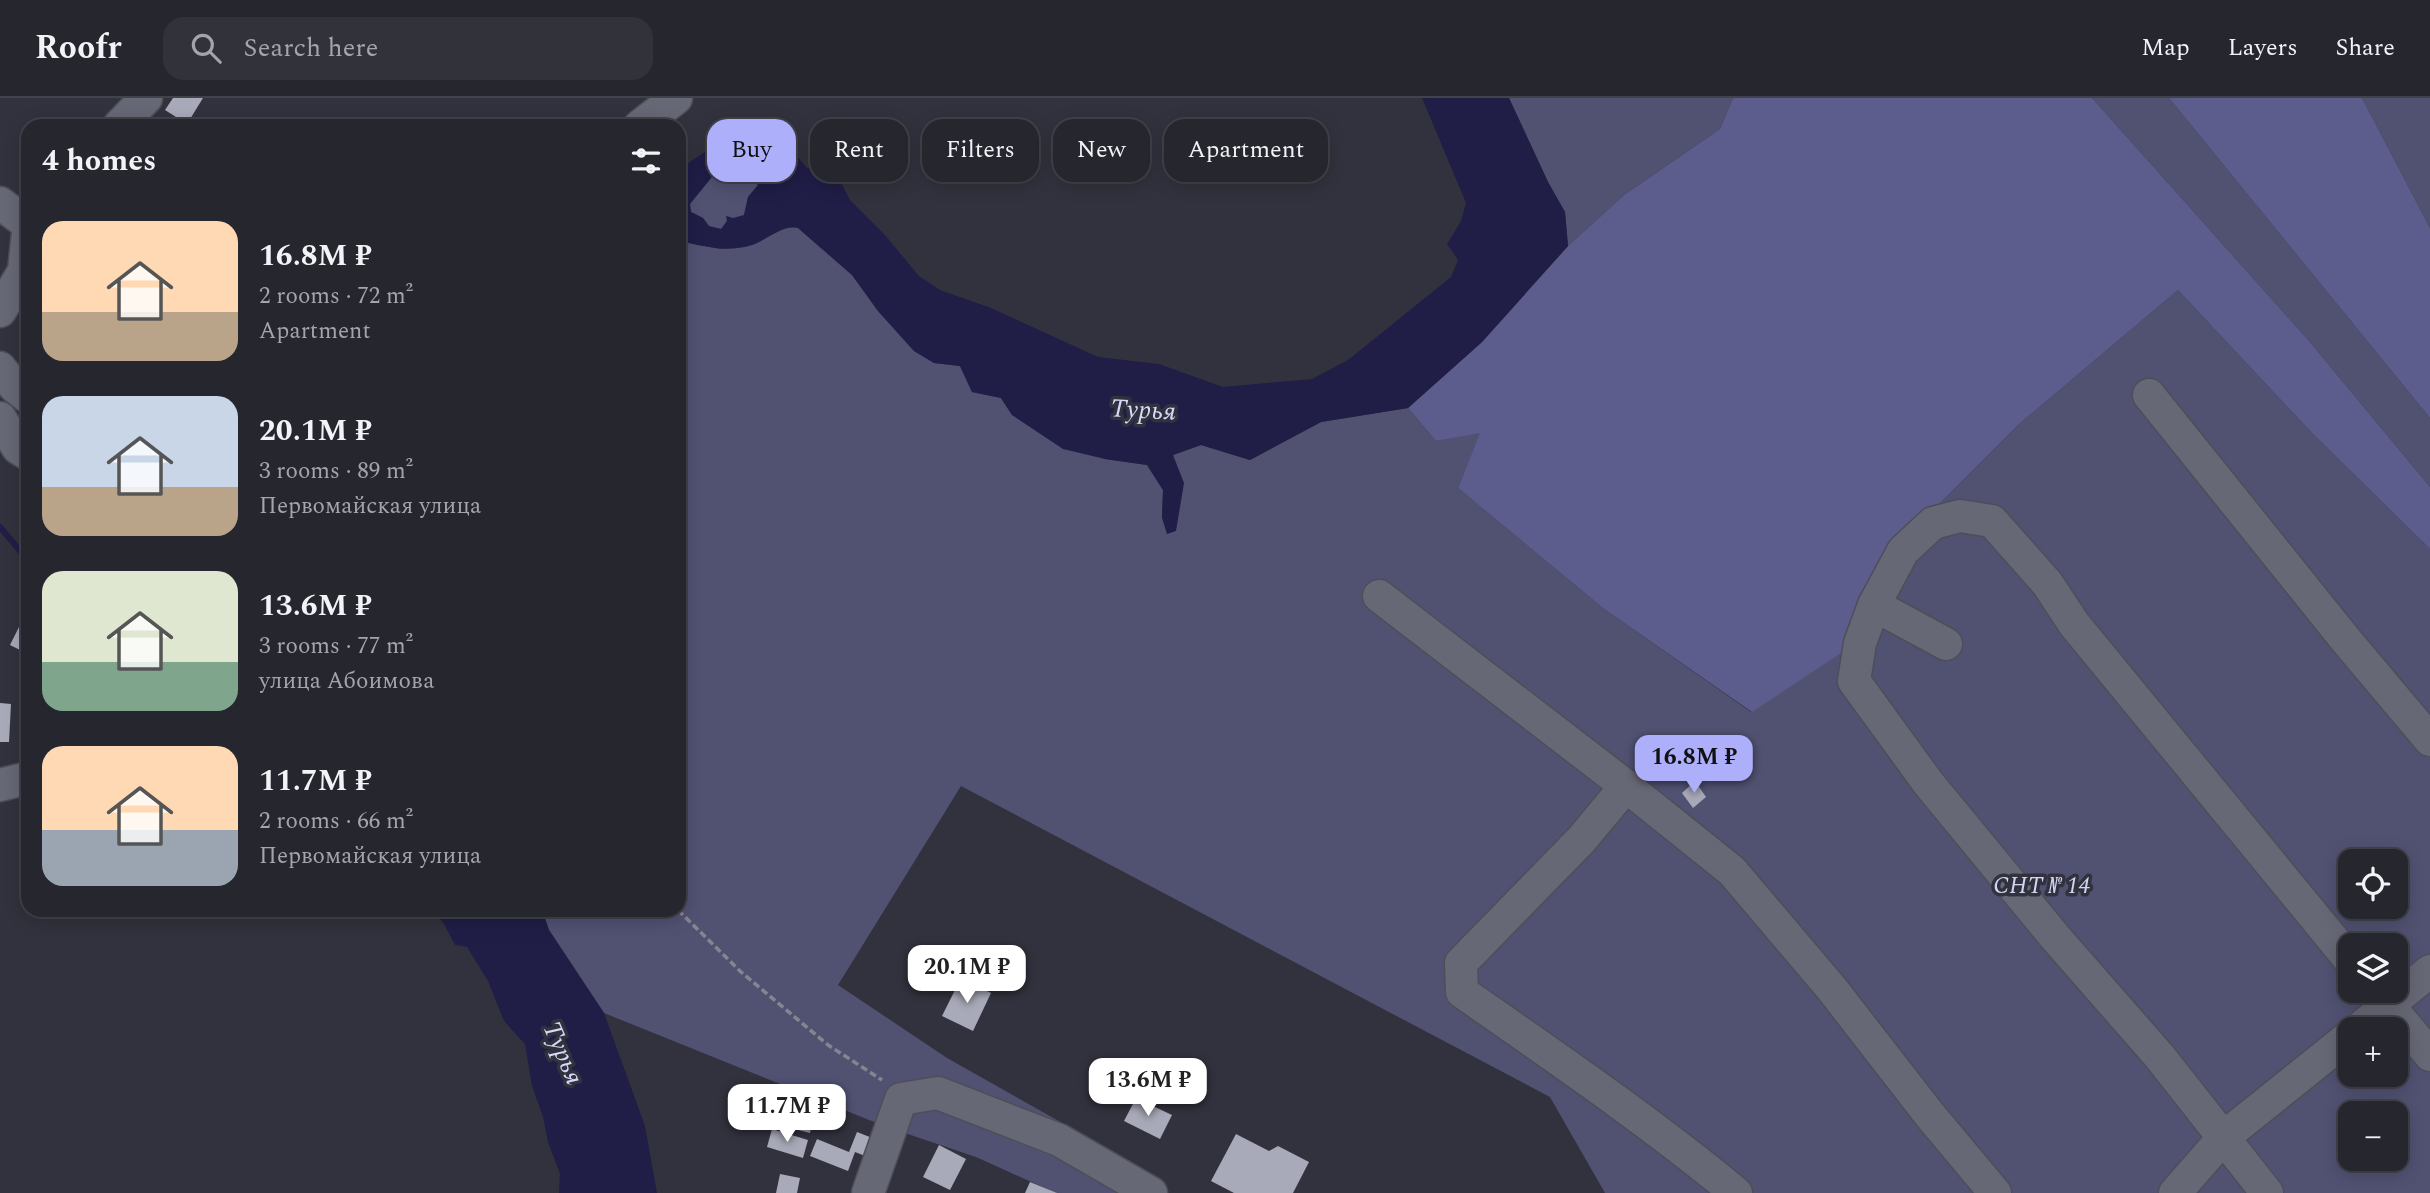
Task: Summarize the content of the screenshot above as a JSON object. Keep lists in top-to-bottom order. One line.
{"water":["Турья"],"parks":["СНТ № 14"],"page":{"header":"Roofr","search":"Search here","nav":["Map","Layers","Share"],"chip":["Buy","Rent","Filters","New","Apartment"],"heading":"4 homes","list":[{"name":"16.8M ₽","note":"2 rooms · 72 m² · Apartment"},{"name":"20.1M ₽","note":"3 rooms · 89 m² · Первомайская улица"},{"name":"13.6M ₽","note":"3 rooms · 77 m² · улица Абоимова"},{"name":"11.7M ₽","note":"2 rooms · 66 m² · Первомайская улица"}],"price":["16.8M ₽","20.1M ₽","13.6M ₽","11.7M ₽"],"map_buttons":["+","−"]}}
